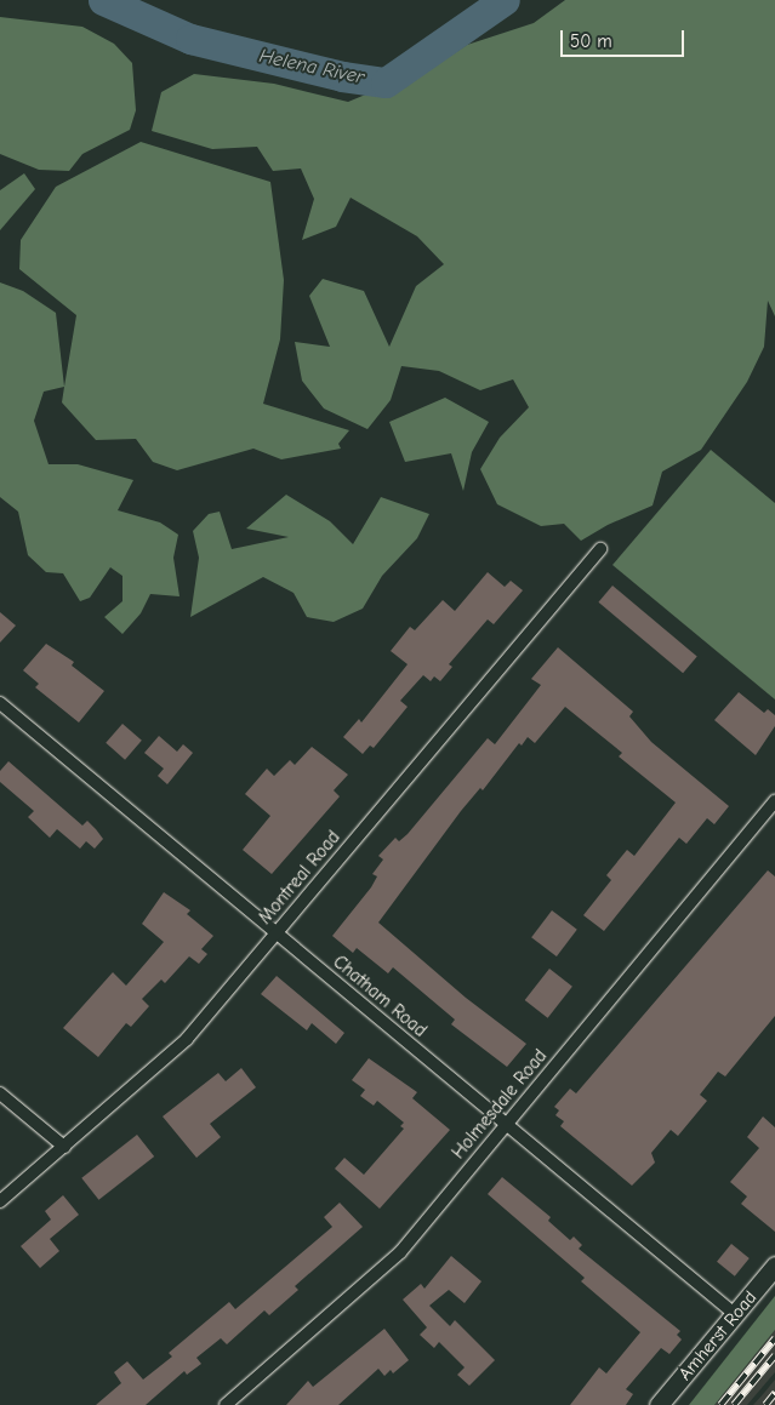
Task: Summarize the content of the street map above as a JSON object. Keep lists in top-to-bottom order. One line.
{"streets":{"street":["Montreal Road","Chatham Road","Holmesdale Road","Amherst Road"]},"crossings":[["Montreal Road","Chatham Road"],["Chatham Road","Holmesdale Road"],["Chatham Road","Amherst Road"]],"water":["Helena River"],"scale_bar":"50 m"}
